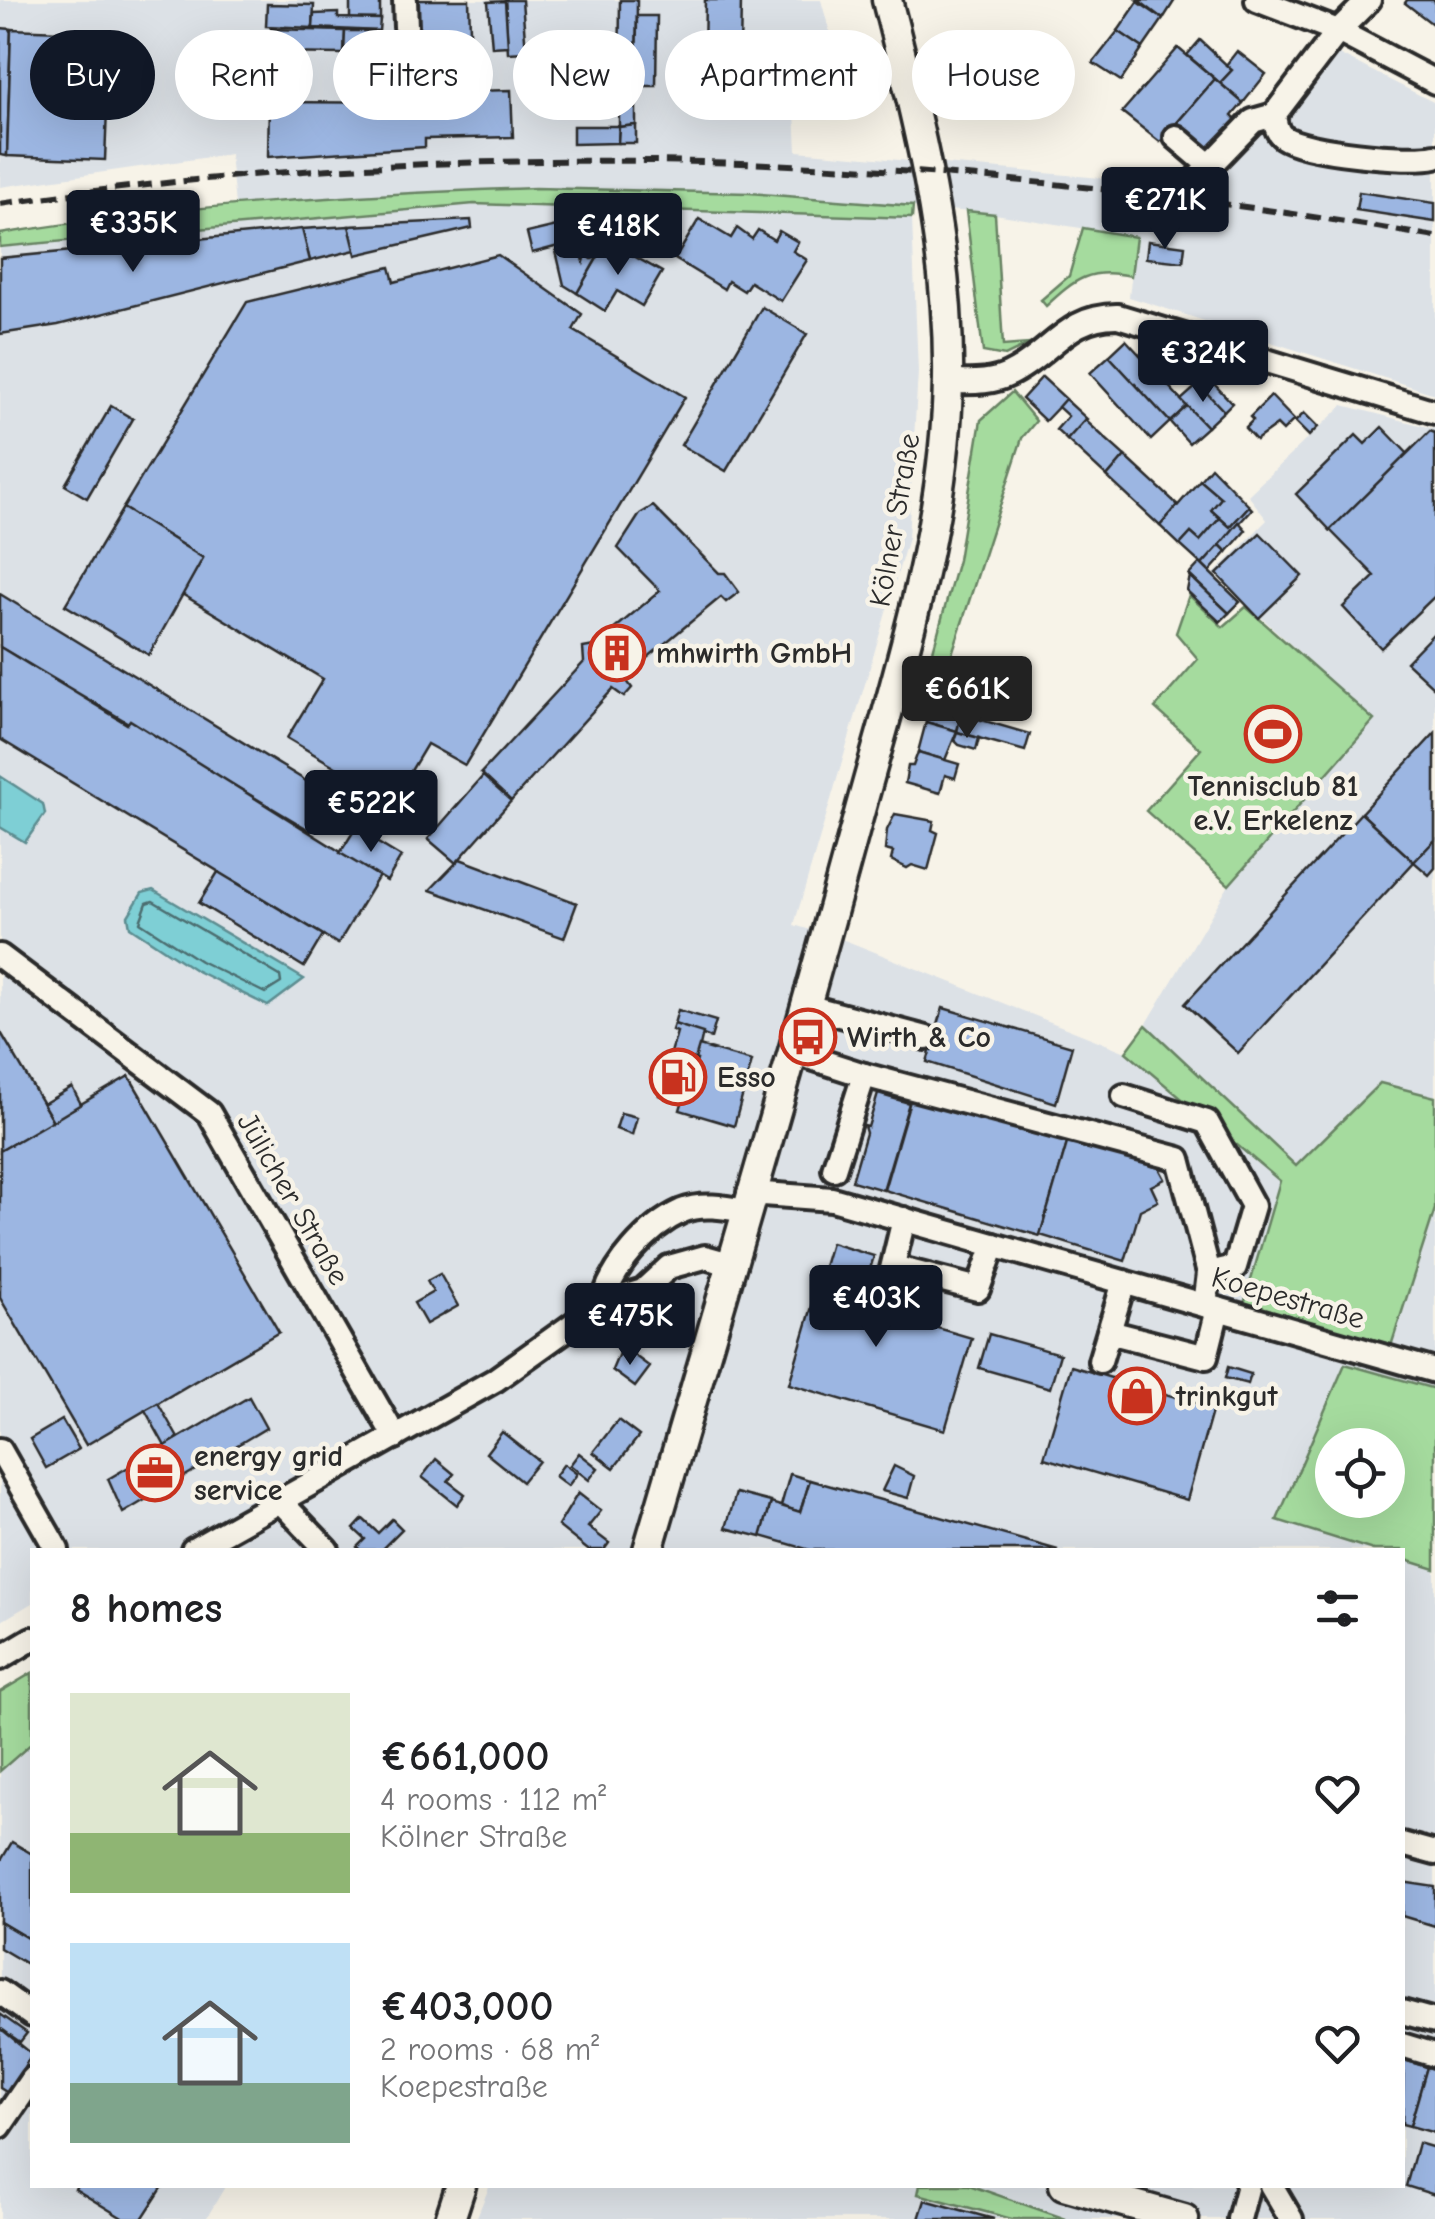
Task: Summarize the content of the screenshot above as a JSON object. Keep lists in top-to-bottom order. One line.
{"streets":{"main road":["Kölner Straße"],"street":["Jülicher Straße","Koepestraße"]},"crossings":[["Kölner Straße","Koepestraße"]],"places":{"building":["mhwirth GmbH"],"sports":["Tennisclub 81 e.V. Erkelenz"],"bus stop":["Wirth & Co"],"fuel station":["Esso"],"shop":["trinkgut"],"office":["energy grid service"]},"page":{"chip":["Buy","Rent","Filters","New","Apartment","House"],"price":["€271K","€335K","€418K","€324K","€661K","€522K","€403K","€475K"],"heading":"8 homes","list":[{"name":"€661,000","note":"4 rooms · 112 m² · Kölner Straße"},{"name":"€403,000","note":"2 rooms · 68 m² · Koepestraße"}]}}
